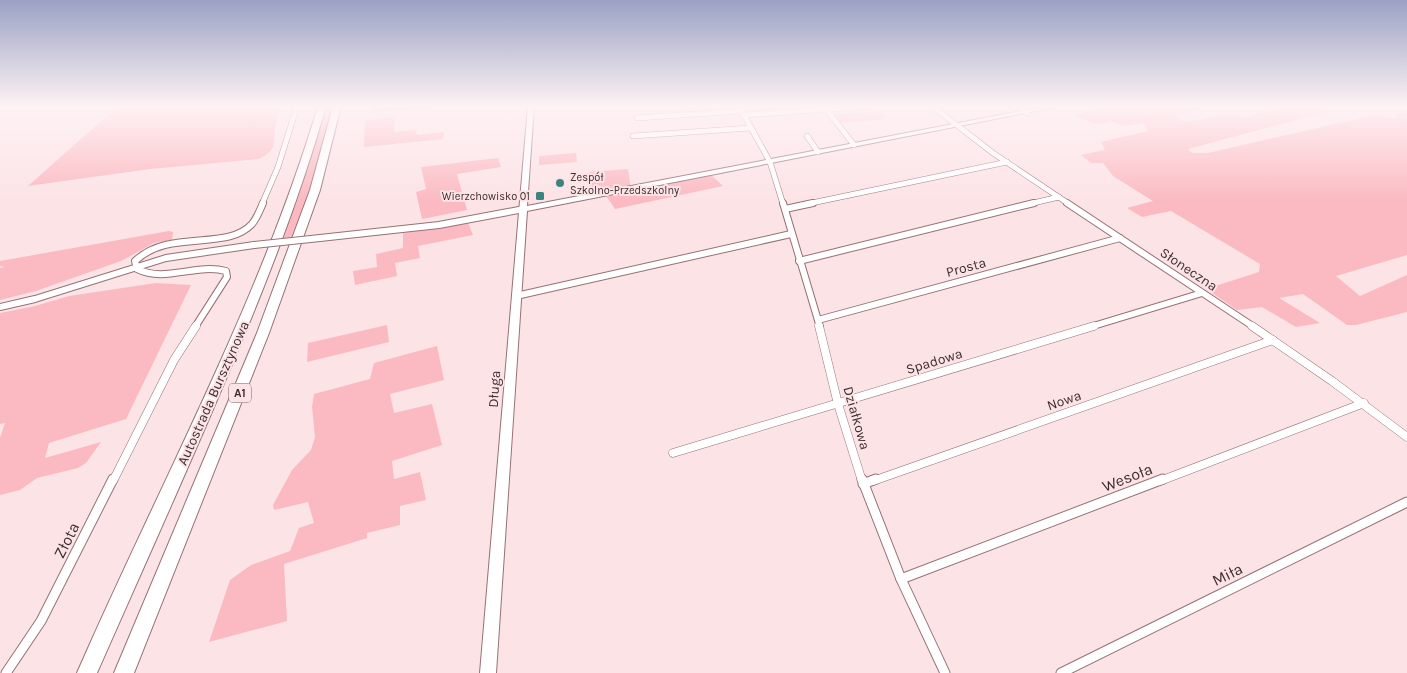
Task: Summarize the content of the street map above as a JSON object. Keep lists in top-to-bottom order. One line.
{"streets":{"highway":["Autostrada Bursztynowa","A1"],"street":["Prosta","Słoneczna","Spadowa","Długa","Nowa","Działkowa","Wesoła","Złota","Miła"]},"crossings":[["Prosta","Słoneczna"],["Prosta","Działkowa"],["Słoneczna","Spadowa"],["Słoneczna","Nowa"],["Słoneczna","Wesoła"],["Spadowa","Działkowa"],["Nowa","Działkowa"],["Działkowa","Wesoła"]],"places":{"other":["Zespół Szkolno-Przedszkolny"],"transit":["Wierzchowisko 01"]}}
